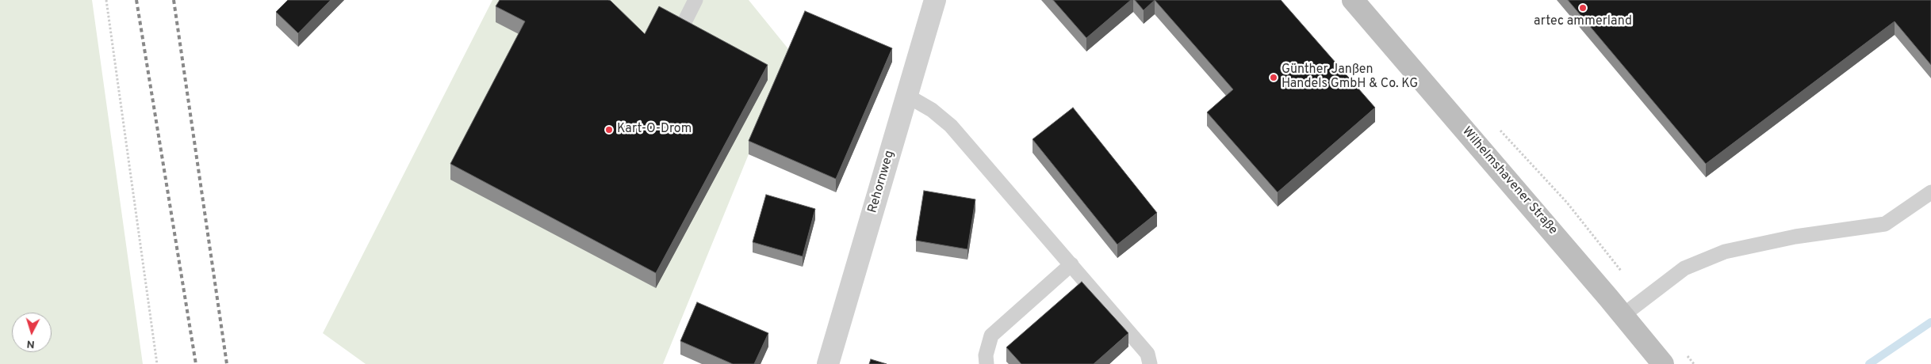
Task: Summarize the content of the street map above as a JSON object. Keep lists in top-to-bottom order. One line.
{"streets":{"street":["Wilhelmshavener Straße","Rehornweg"]},"places":["artec ammerland","Günther Janßen Handels GmbH & Co. KG","Kart-O-Drom"],"north":"bottom"}
